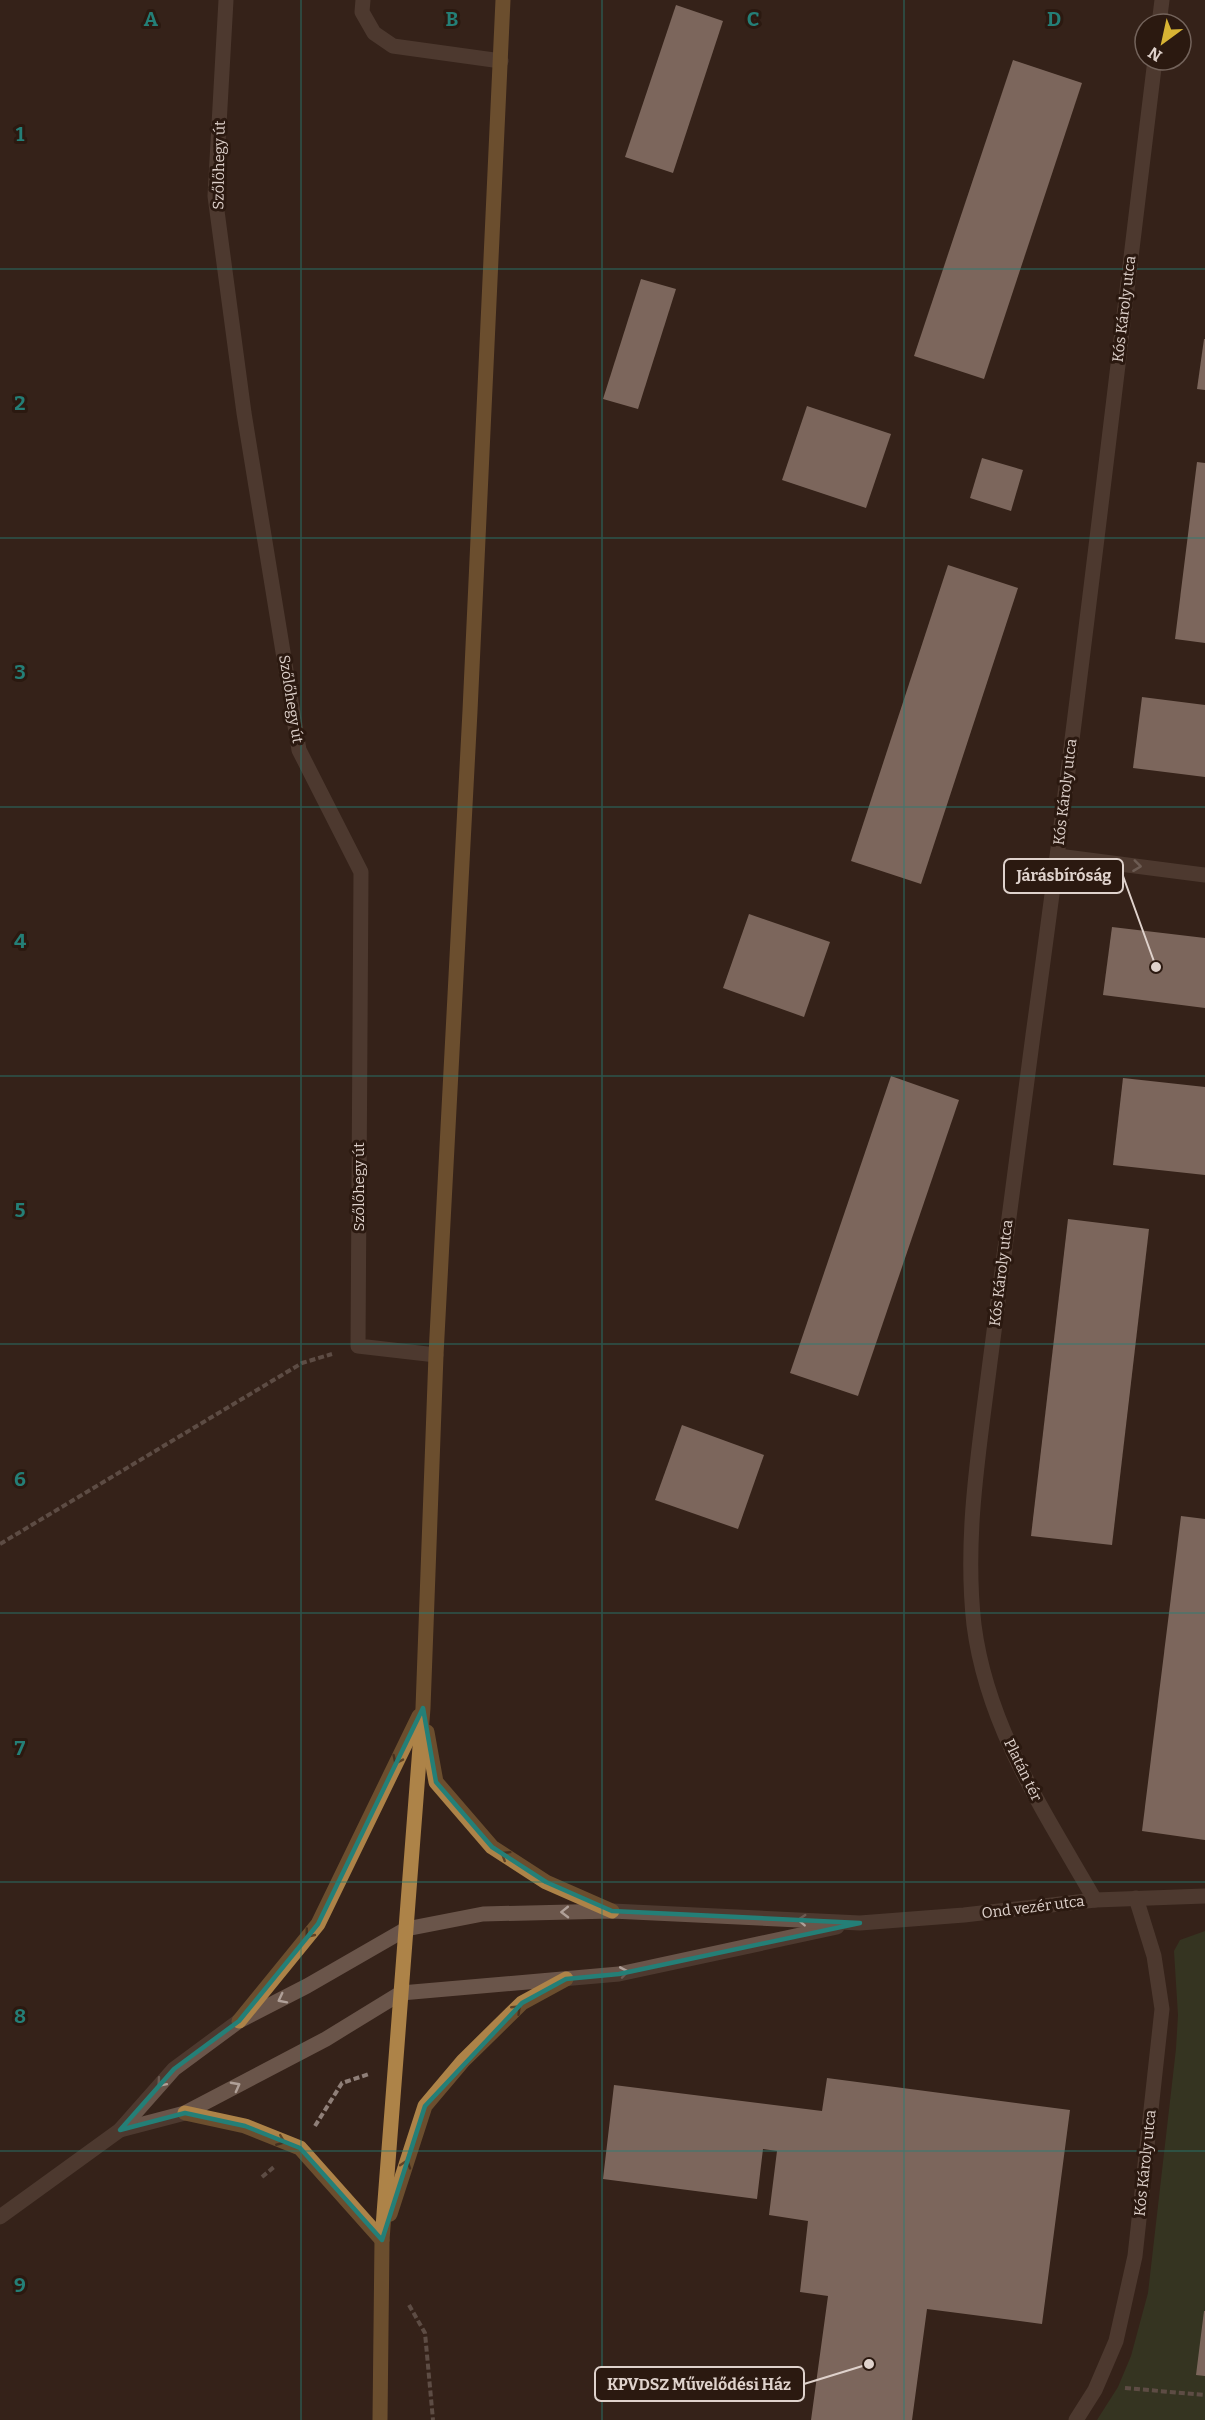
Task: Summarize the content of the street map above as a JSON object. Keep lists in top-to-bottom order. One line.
{"streets":{"street":["Szőlőhegy út","Kós Károly utca","Platán tér","Ond vezér utca"]},"crossings":[["Kós Károly utca","Platán tér"],["Kós Károly utca","Ond vezér utca"],["Platán tér","Ond vezér utca"]],"places":["Járásbíróság","KPVDSZ Művelődési Ház"],"north":"bottom left","grid":{"columns":["A","B","C","D"],"rows":["1","2","3","4","5","6","7","8","9"]}}
